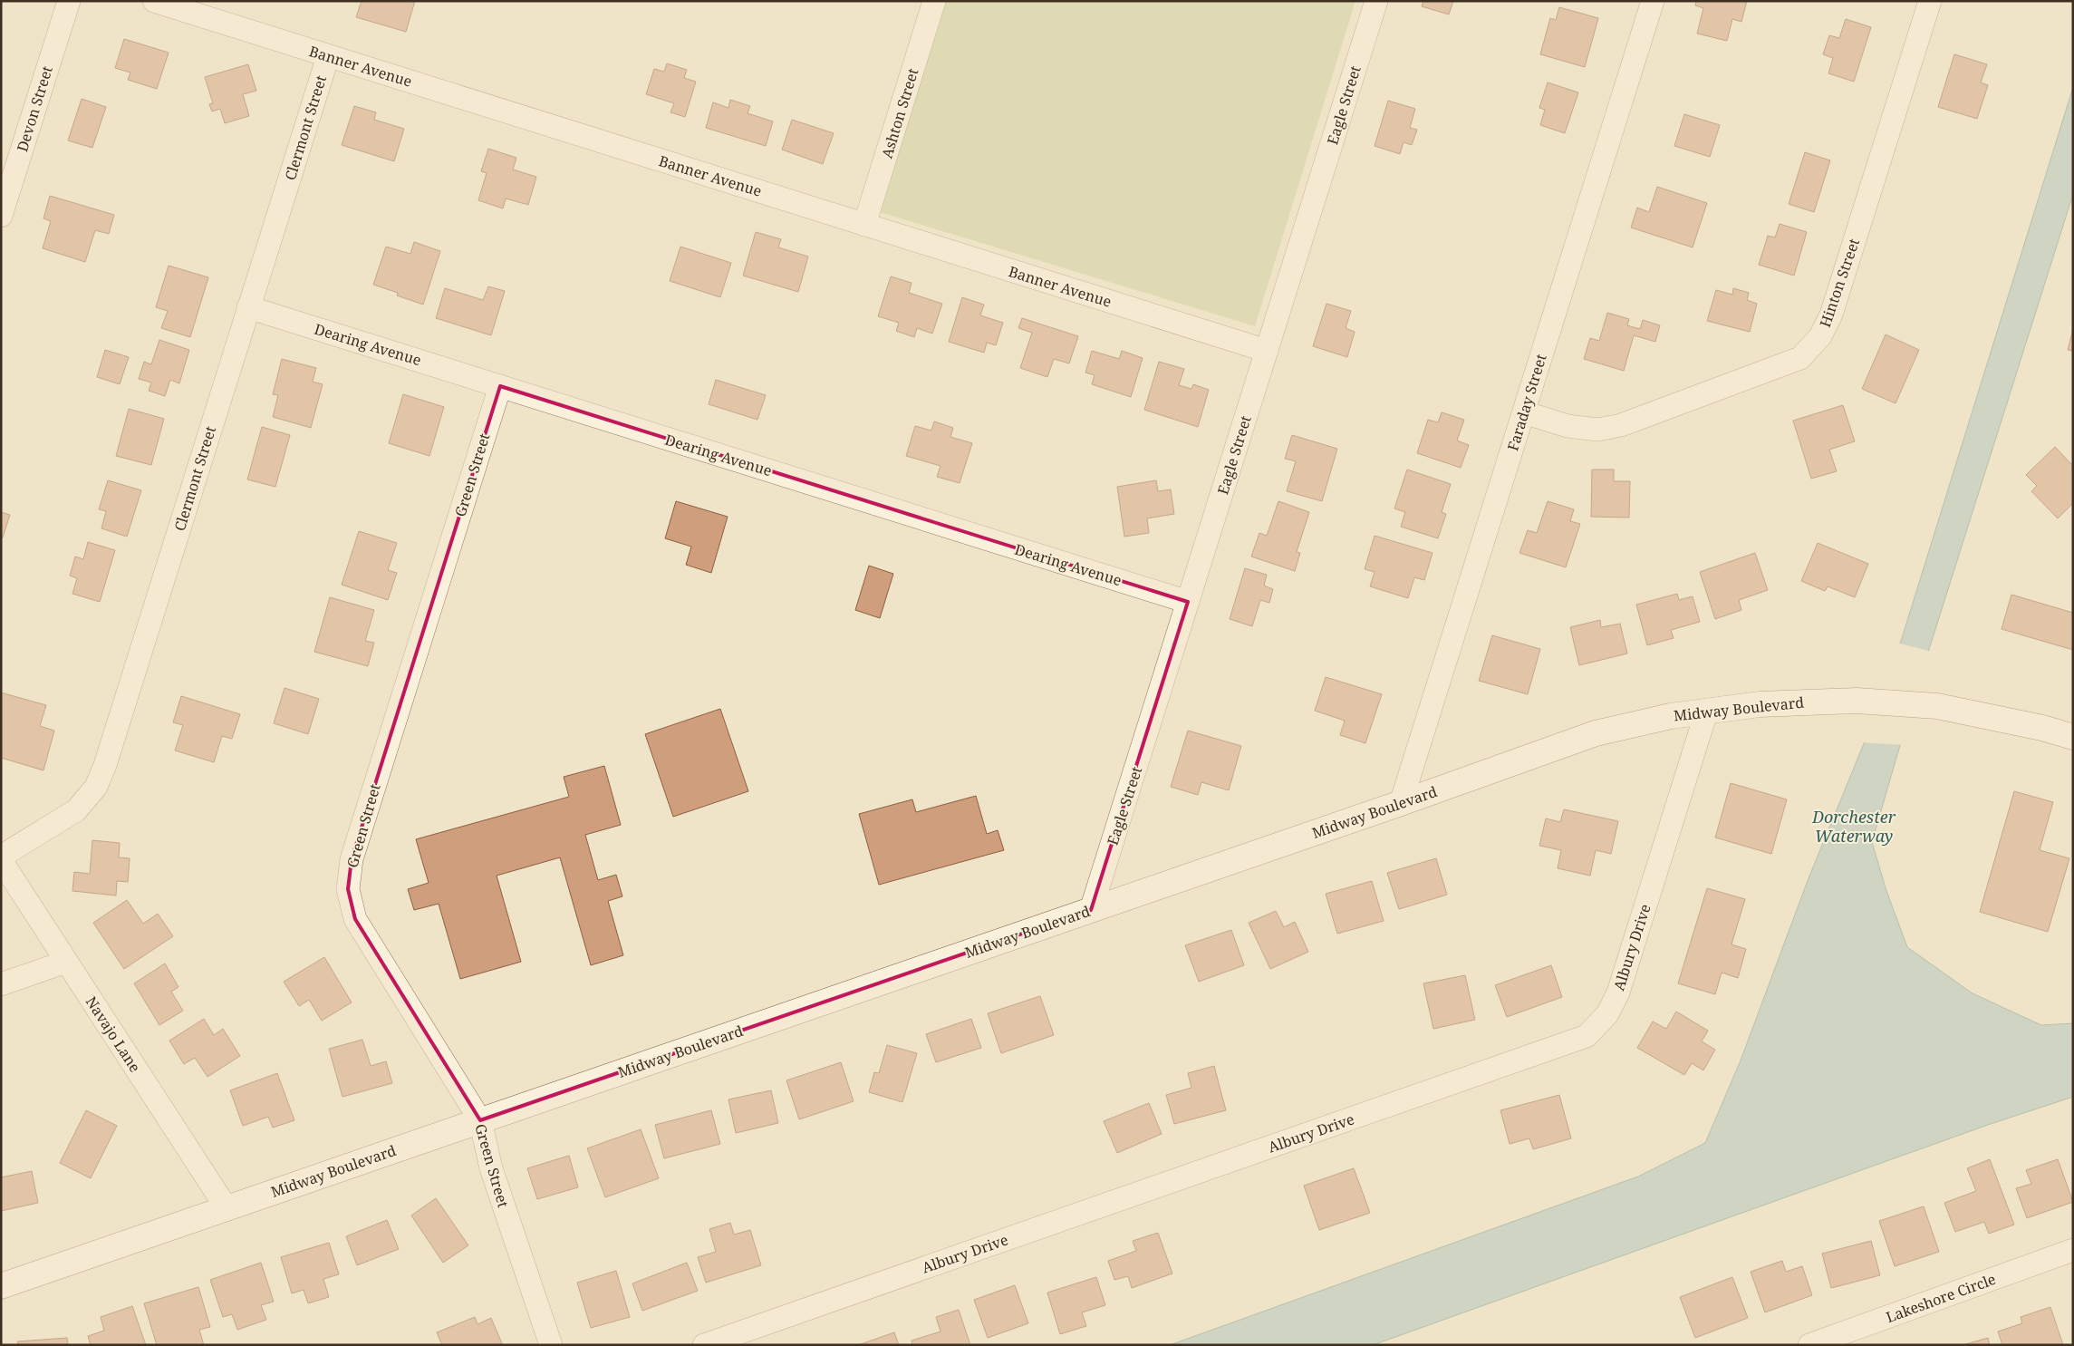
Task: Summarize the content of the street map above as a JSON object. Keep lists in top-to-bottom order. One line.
{"streets":{"street":["Banner Avenue","Eagle Street","Devon Street","Ashton Street","Clermont Street","Hinton Street","Dearing Avenue","Faraday Street","Green Street","Midway Boulevard","Albury Drive","Navajo Lane","Lakeshore Circle"]},"crossings":[["Banner Avenue","Eagle Street"],["Banner Avenue","Ashton Street"],["Banner Avenue","Clermont Street"],["Eagle Street","Dearing Avenue"],["Eagle Street","Midway Boulevard"],["Clermont Street","Dearing Avenue"],["Hinton Street","Faraday Street"],["Dearing Avenue","Green Street"],["Faraday Street","Midway Boulevard"],["Green Street","Midway Boulevard"],["Midway Boulevard","Albury Drive"],["Midway Boulevard","Navajo Lane"]],"water":["Dorchester Waterway"]}
